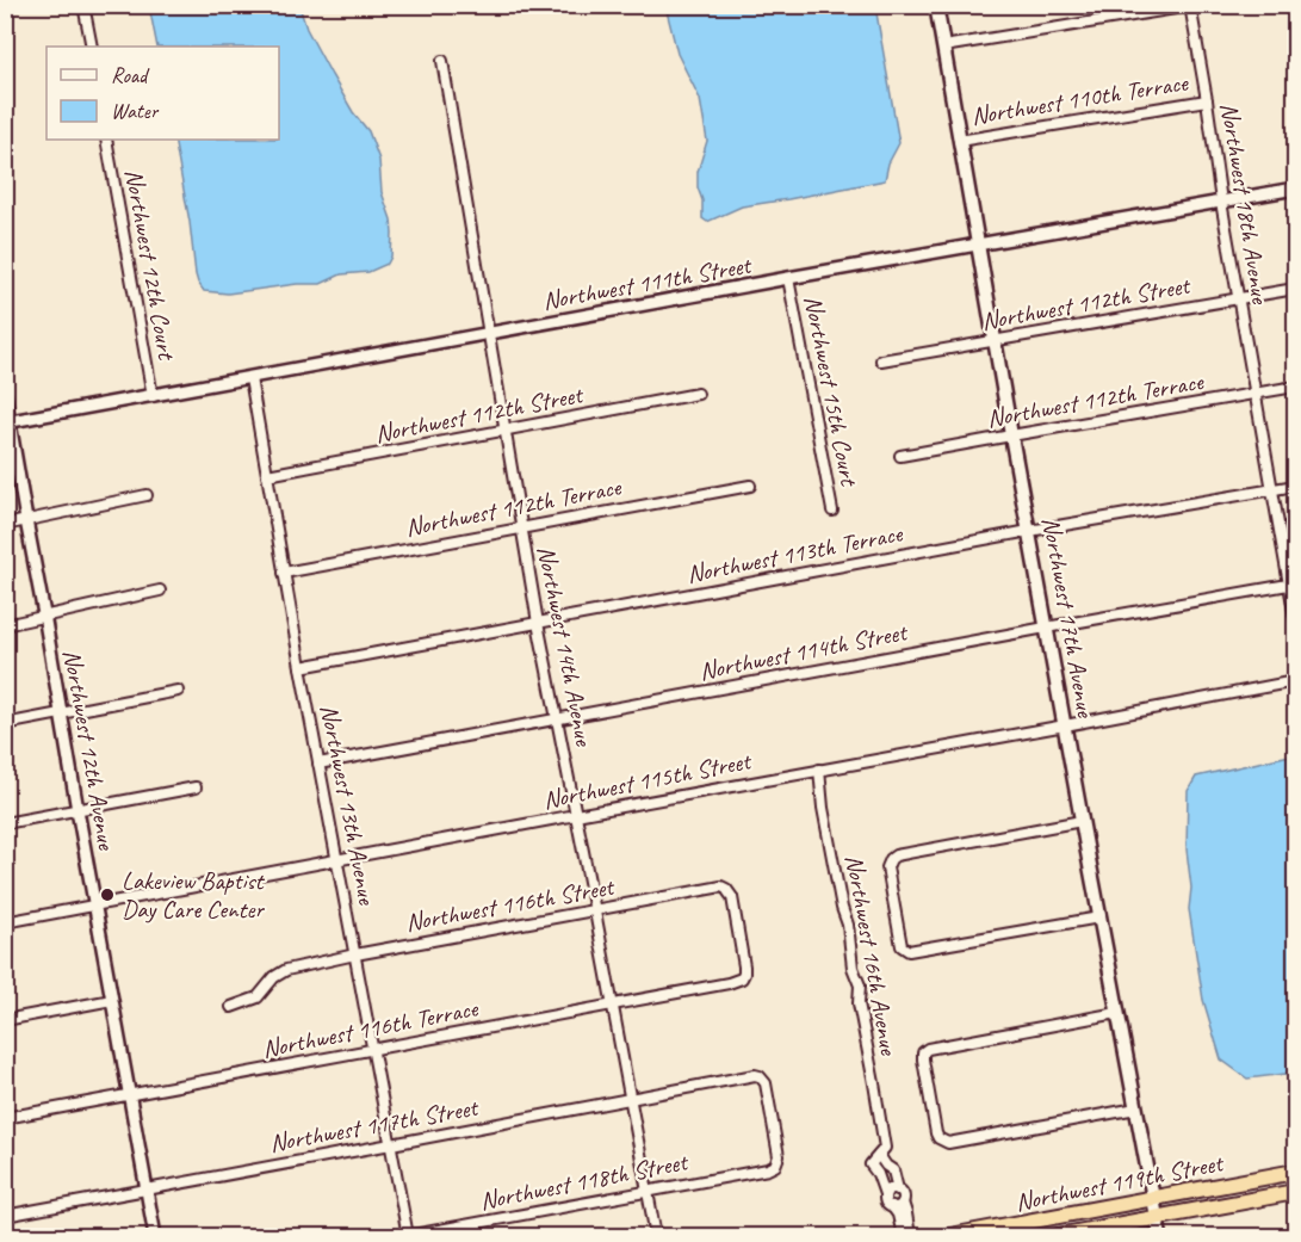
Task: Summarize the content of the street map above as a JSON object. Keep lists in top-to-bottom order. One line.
{"streets":{"highway":["Northwest 119th Street"],"main road":["Northwest 17th Avenue"],"street":["Northwest 110th Terrace","Northwest 18th Avenue","Northwest 12th Court","Northwest 111th Street","Northwest 112th Street","Northwest 15th Court","Northwest 112th Terrace","Northwest 113th Terrace","Northwest 14th Avenue","Northwest 114th Street","Northwest 12th Avenue","Northwest 115th Street","Northwest 13th Avenue","Northwest 116th Street","Northwest 16th Avenue","Northwest 116th Terrace","Northwest 117th Street","Northwest 118th Street"]},"crossings":[["Northwest 110th Terrace","Northwest 18th Avenue"],["Northwest 110th Terrace","Northwest 17th Avenue"],["Northwest 18th Avenue","Northwest 111th Street"],["Northwest 18th Avenue","Northwest 112th Street"],["Northwest 18th Avenue","Northwest 112th Terrace"],["Northwest 18th Avenue","Northwest 113th Terrace"],["Northwest 18th Avenue","Northwest 114th Street"],["Northwest 12th Court","Northwest 111th Street"],["Northwest 111th Street","Northwest 15th Court"],["Northwest 111th Street","Northwest 17th Avenue"],["Northwest 111th Street","Northwest 14th Avenue"],["Northwest 111th Street","Northwest 12th Avenue"],["Northwest 111th Street","Northwest 13th Avenue"],["Northwest 112th Street","Northwest 17th Avenue"],["Northwest 112th Street","Northwest 14th Avenue"],["Northwest 112th Street","Northwest 13th Avenue"],["Northwest 112th Terrace","Northwest 17th Avenue"],["Northwest 112th Terrace","Northwest 14th Avenue"],["Northwest 112th Terrace","Northwest 13th Avenue"],["Northwest 113th Terrace","Northwest 17th Avenue"],["Northwest 113th Terrace","Northwest 14th Avenue"],["Northwest 113th Terrace","Northwest 13th Avenue"],["Northwest 17th Avenue","Northwest 114th Street"],["Northwest 17th Avenue","Northwest 115th Street"],["Northwest 17th Avenue","Northwest 119th Street"],["Northwest 14th Avenue","Northwest 114th Street"],["Northwest 14th Avenue","Northwest 115th Street"],["Northwest 14th Avenue","Northwest 116th Street"],["Northwest 14th Avenue","Northwest 116th Terrace"],["Northwest 14th Avenue","Northwest 117th Street"],["Northwest 14th Avenue","Northwest 118th Street"],["Northwest 114th Street","Northwest 13th Avenue"],["Northwest 12th Avenue","Northwest 115th Street"],["Northwest 12th Avenue","Northwest 116th Terrace"],["Northwest 12th Avenue","Northwest 117th Street"],["Northwest 115th Street","Northwest 13th Avenue"],["Northwest 115th Street","Northwest 16th Avenue"],["Northwest 13th Avenue","Northwest 116th Street"],["Northwest 13th Avenue","Northwest 116th Terrace"],["Northwest 13th Avenue","Northwest 117th Street"],["Northwest 13th Avenue","Northwest 118th Street"],["Northwest 116th Street","Northwest 116th Terrace"],["Northwest 117th Street","Northwest 118th Street"]],"places":["Lakeview Baptist Day Care Center"],"legend":["Road","Water"]}
